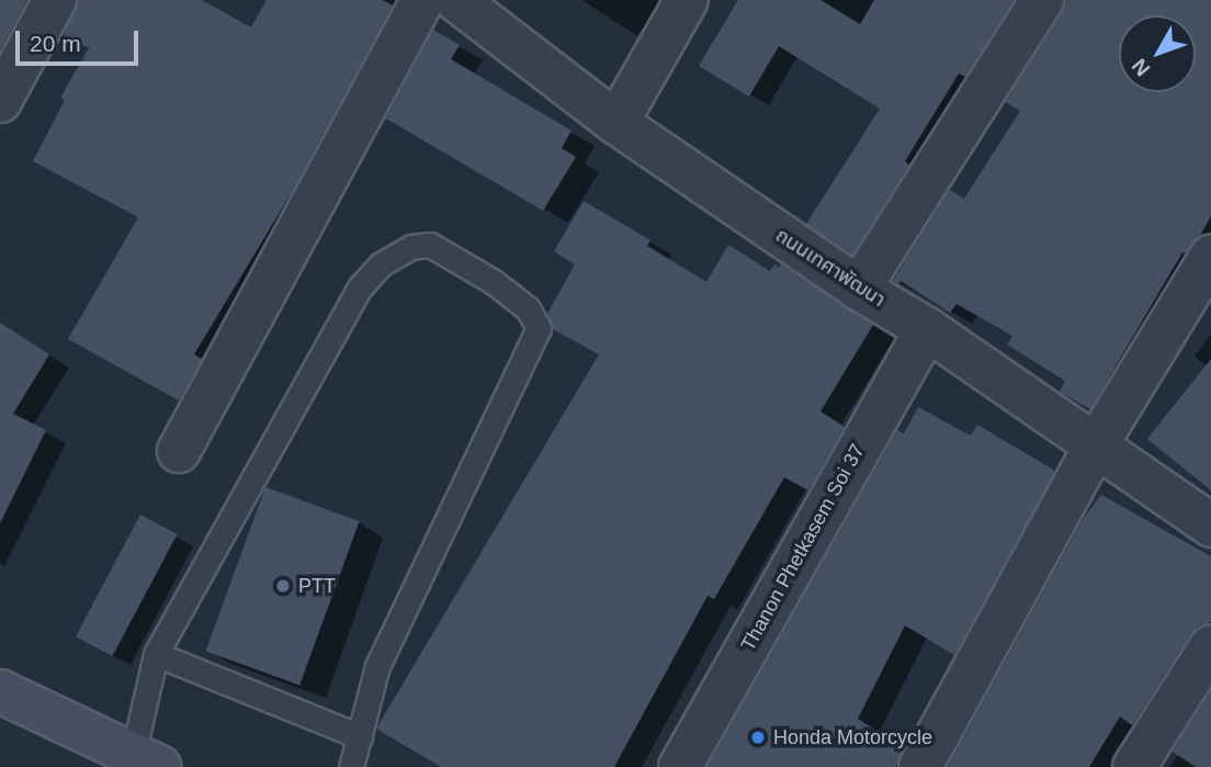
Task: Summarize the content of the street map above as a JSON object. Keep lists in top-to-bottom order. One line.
{"streets":{"street":["ถนนเทศาพัฒนา","Thanon Phetkasem Soi 37"]},"crossings":[["ถนนเทศาพัฒนา","Thanon Phetkasem Soi 37"]],"places":["PTT","Honda Motorcycle"],"scale_bar":"20 m","north":"bottom left"}
